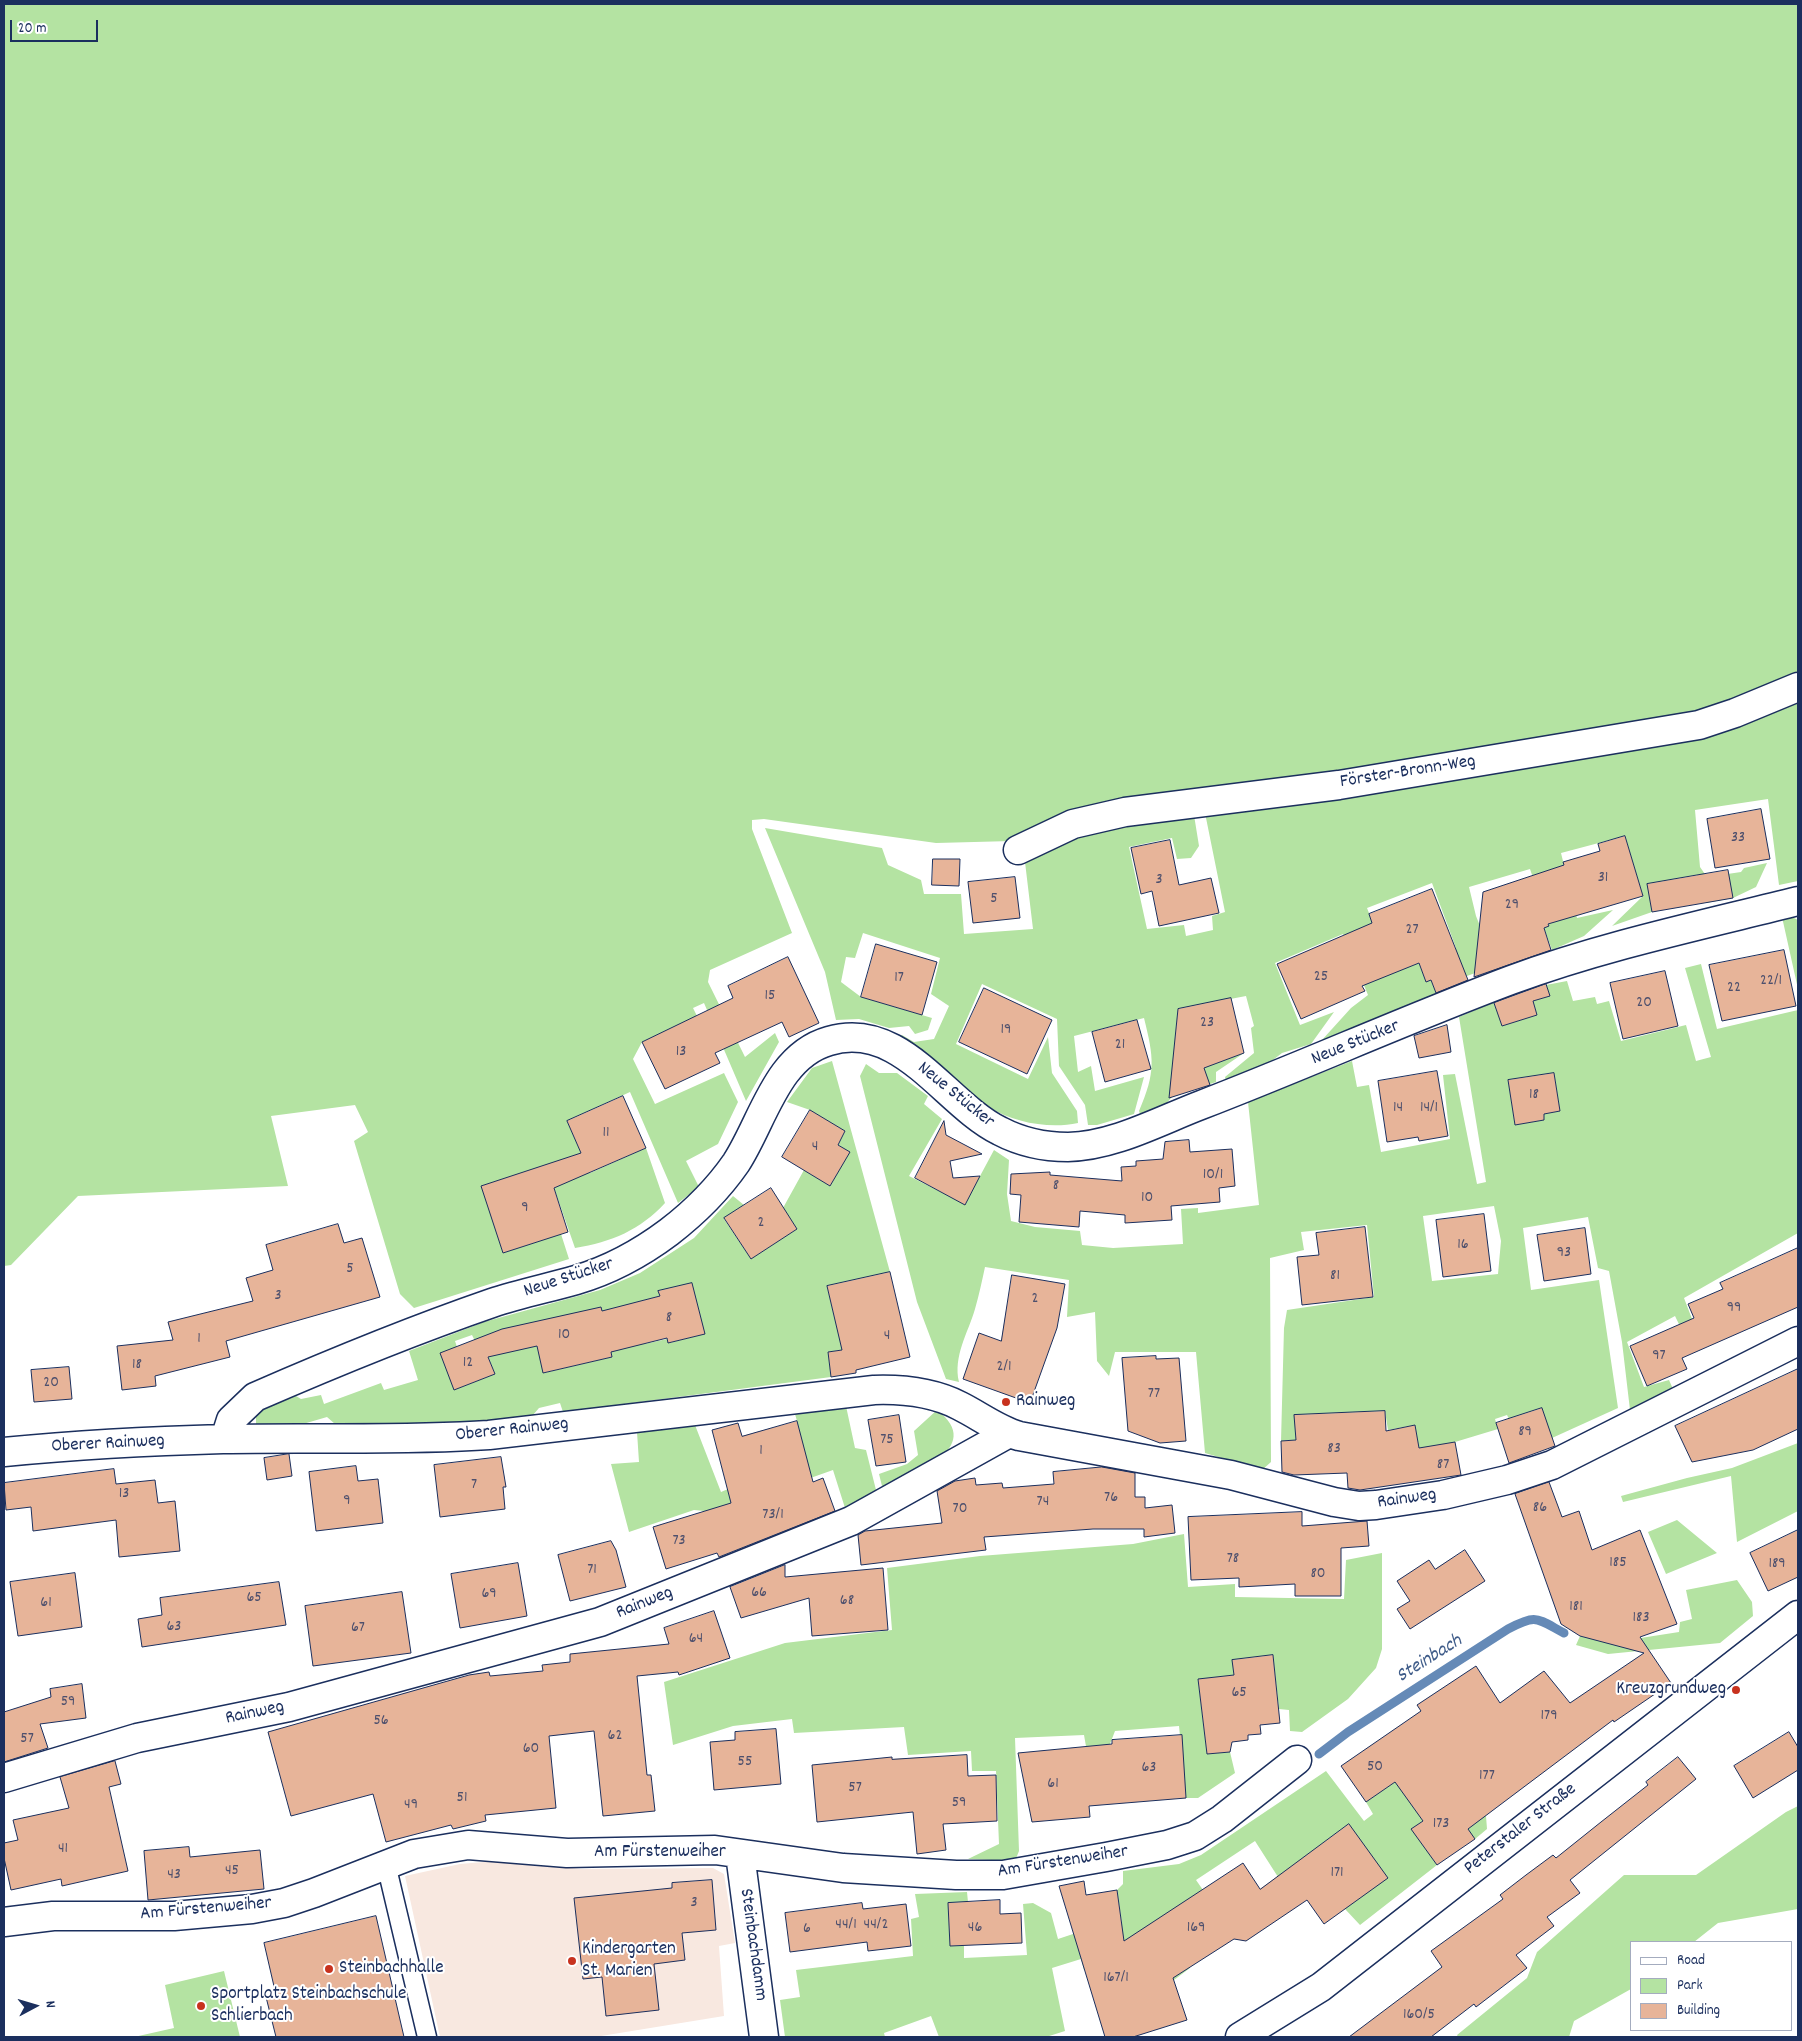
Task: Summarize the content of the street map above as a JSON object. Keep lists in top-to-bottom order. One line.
{"streets":{"street":["Förster-Bronn-Weg","Neue Stücker","Oberer Rainweg","Rainweg","Peterstaler Straße","Am Fürstenweiher","Steinbachdamm"]},"crossings":[["Neue Stücker","Oberer Rainweg"],["Oberer Rainweg","Rainweg"],["Am Fürstenweiher","Steinbachdamm"]],"water":["Steinbach"],"places":["Rainweg","Kreuzgrundweg","Kindergarten St. Marien","Steinbachhalle","Sportplatz Steinbachschule Schlierbach"],"house_numbers":["33","31","3","5","29","27","25","17","22/1","22","15","20","23","19","21","13","18","14","14/1","11","4","10/1","8","10","9","2","16","93","5","81","3","2","99","8","10","4","1","97","12","18","2/1","20","77","89","75","83","1","87","7","13","76","9","74","86","70","73/1","73","78","185","189","71","80","66","69","65","68","61","181","183","63","67","64","65","59","179","56","62","57","60","55","50","63","177","61","57","51","59","49","173","41","45","171","43","3","44/1","44/2","46","169","6","167/1","160/5"],"legend":["Road","Park","Building"],"scale_bar":"20 m","north":"right"}
